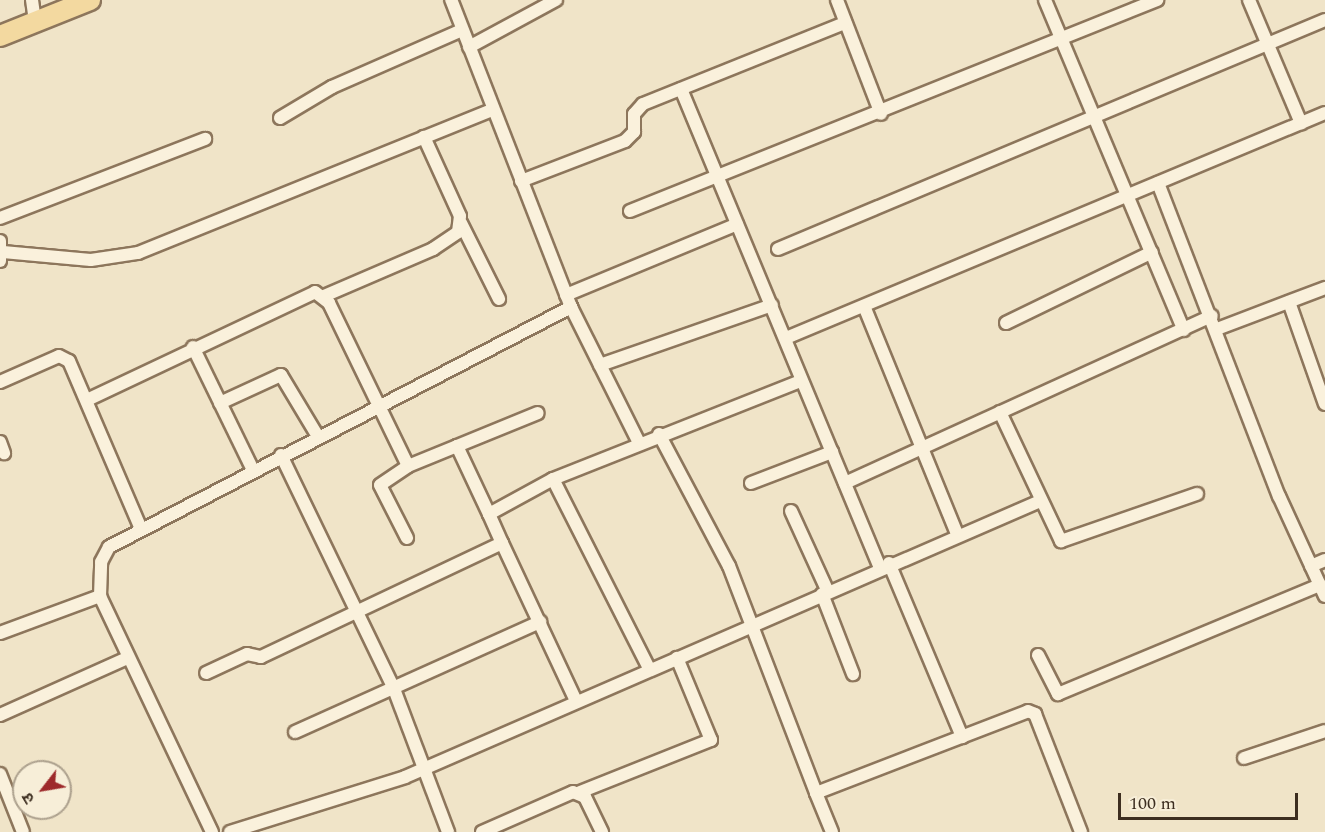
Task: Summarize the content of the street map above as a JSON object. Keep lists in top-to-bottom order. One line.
{"scale_bar":"100 m","north":"bottom left"}
